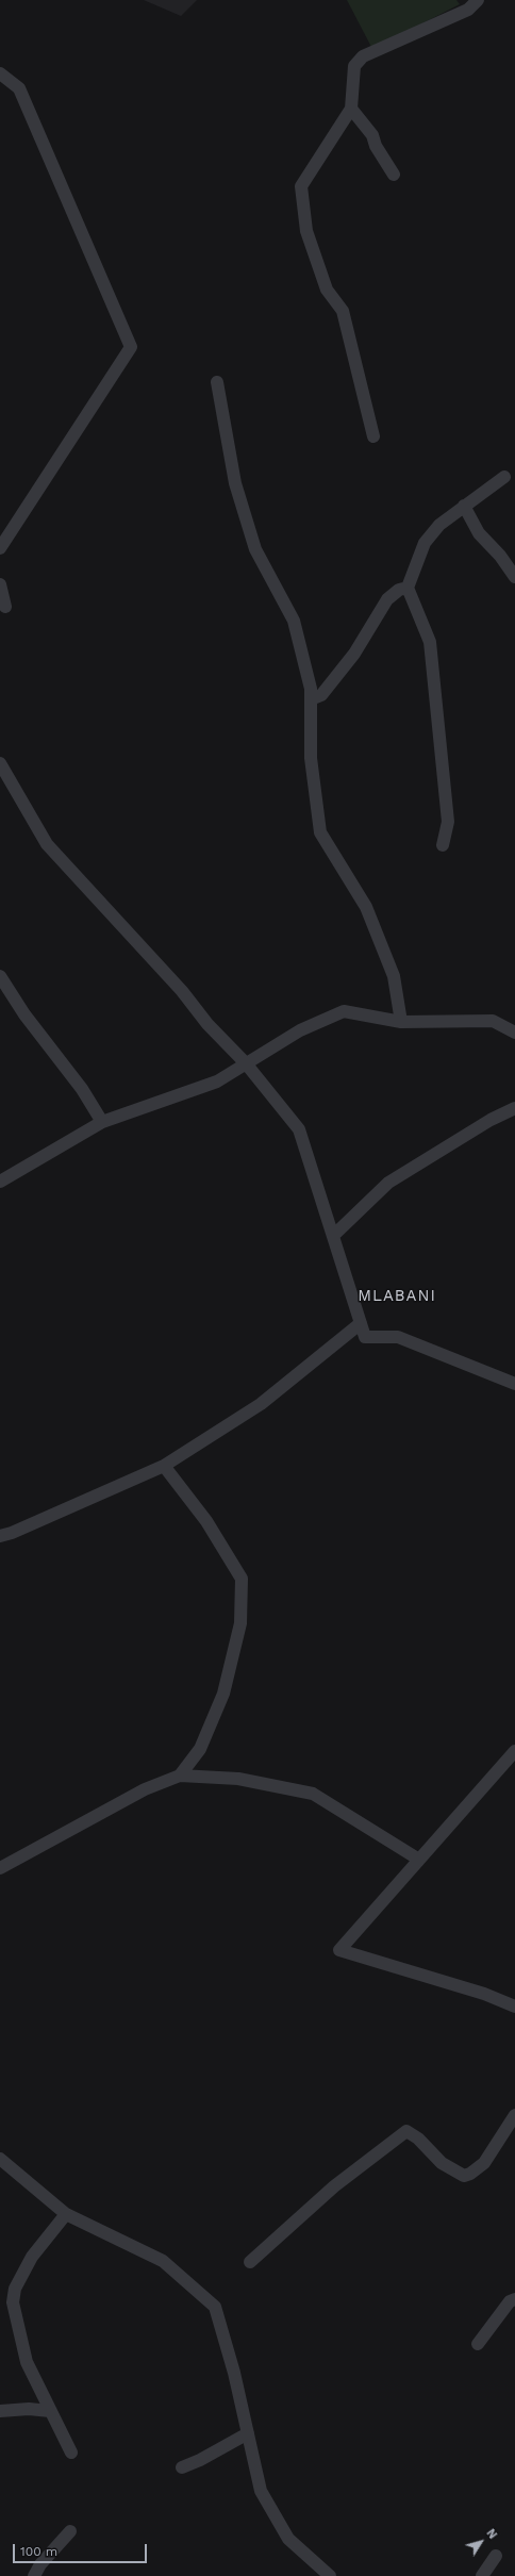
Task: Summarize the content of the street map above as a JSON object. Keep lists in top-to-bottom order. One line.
{"districts":["MLABANI"],"scale_bar":"100 m","north":"top right"}
